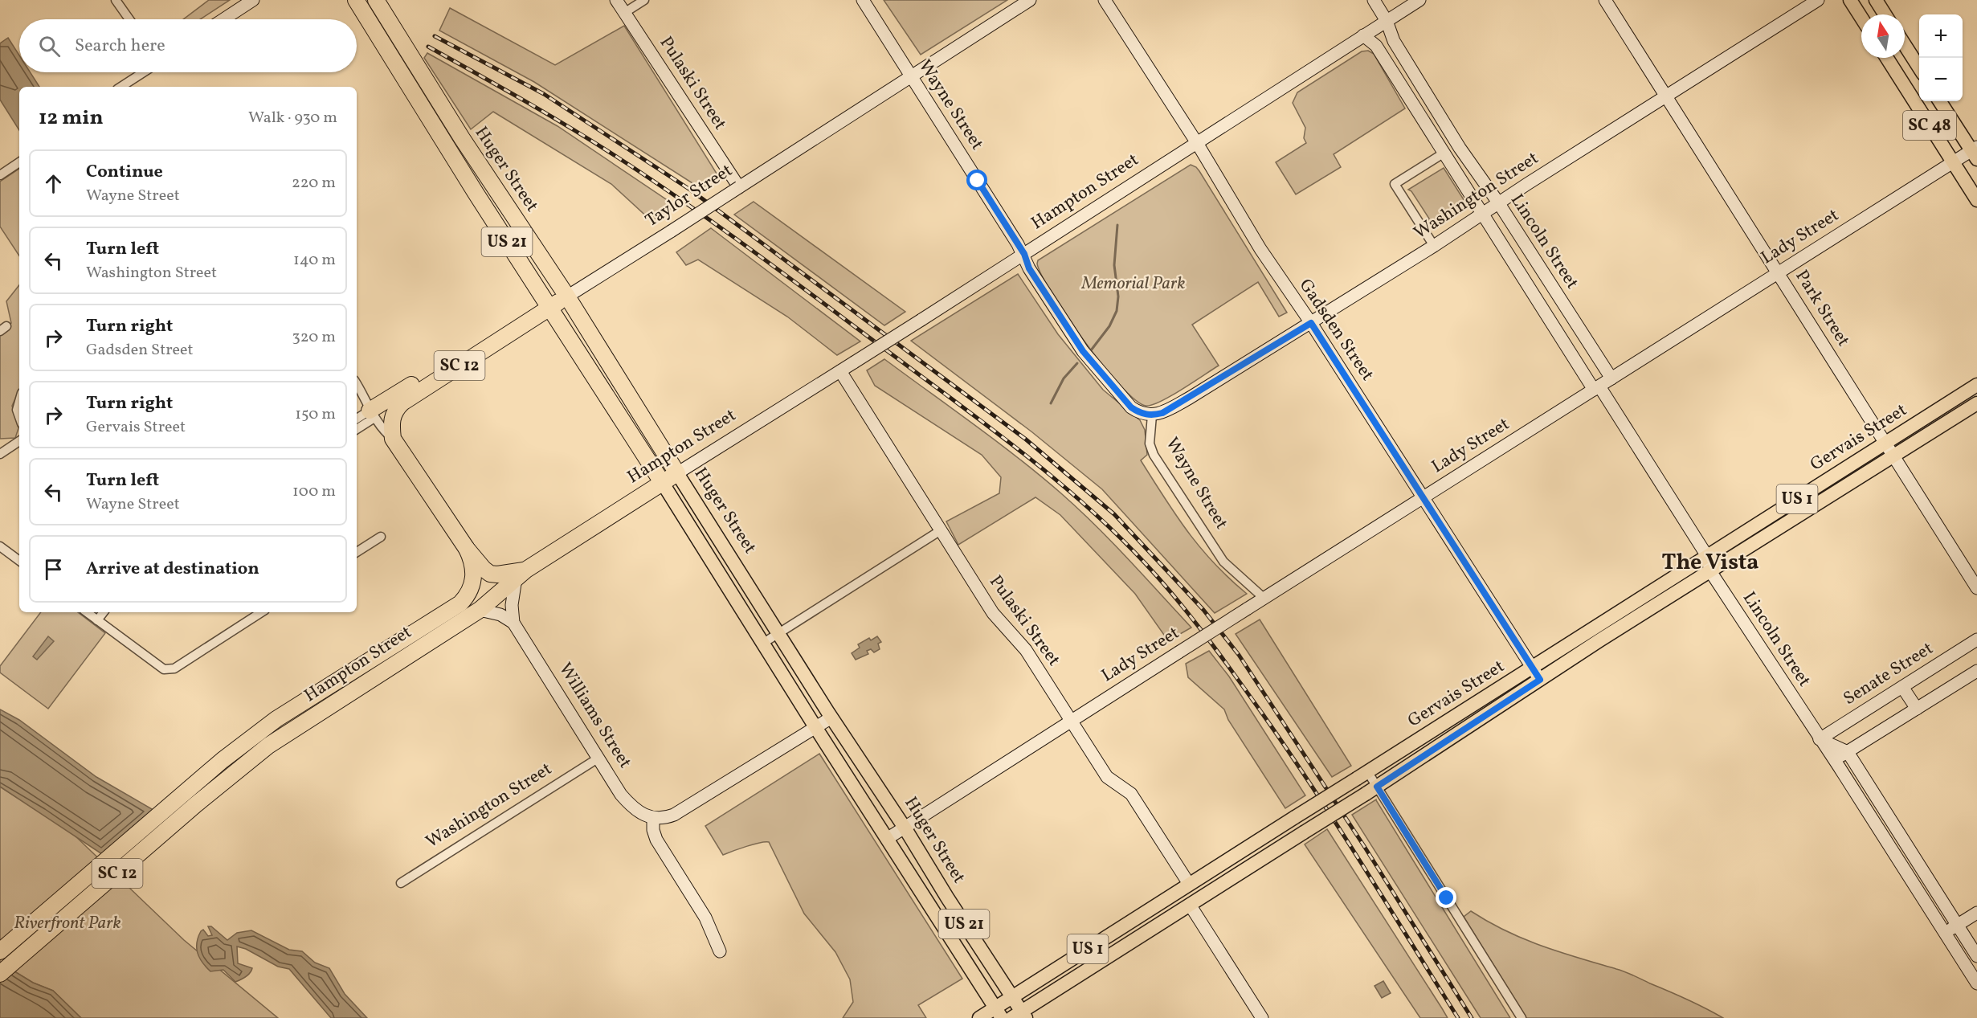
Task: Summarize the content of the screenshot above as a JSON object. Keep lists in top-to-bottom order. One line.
{"streets":{"highway":["Huger Street","Hampton Street","Taylor Street","US 21","SC 12"],"main road":["SC 48","Gervais Street","US 1"],"street":["Pulaski Street","Wayne Street","Washington Street","Lady Street","Lincoln Street","Park Street","Gadsden Street","Senate Street","Williams Street"]},"crossings":[["Pulaski Street","Hampton Street"],["Pulaski Street","Taylor Street"],["Pulaski Street","Lady Street"],["Pulaski Street","Gervais Street"],["Wayne Street","Hampton Street"],["Wayne Street","Taylor Street"],["Wayne Street","Washington Street"],["Wayne Street","Lady Street"],["SC 48","Lady Street"],["Huger Street","Hampton Street"],["Huger Street","Taylor Street"],["Huger Street","Lady Street"],["Huger Street","Gervais Street"],["Hampton Street","Lincoln Street"],["Hampton Street","Gadsden Street"],["Hampton Street","SC 12"],["Taylor Street","SC 12"],["Washington Street","Lincoln Street"],["Washington Street","Park Street"],["Washington Street","Gadsden Street"],["Washington Street","Williams Street"],["Lady Street","Lincoln Street"],["Lady Street","Park Street"],["Lady Street","Gadsden Street"],["Lincoln Street","Gervais Street"],["Lincoln Street","Senate Street"],["Park Street","Gervais Street"],["Gadsden Street","Gervais Street"]],"districts":["The Vista"],"parks":["Memorial Park","Riverfront Park"],"north":"top","page":{"map_buttons":["+","−"],"search":"Search here","heading":["12 min","Walk · 930 m"],"list":[["Continue","Wayne Street","220 m"],["Turn left","Washington Street","140 m"],["Turn right","Gadsden Street","320 m"],["Turn right","Gervais Street","150 m"],["Turn left","Wayne Street","100 m"],"Arrive at destination"]}}
